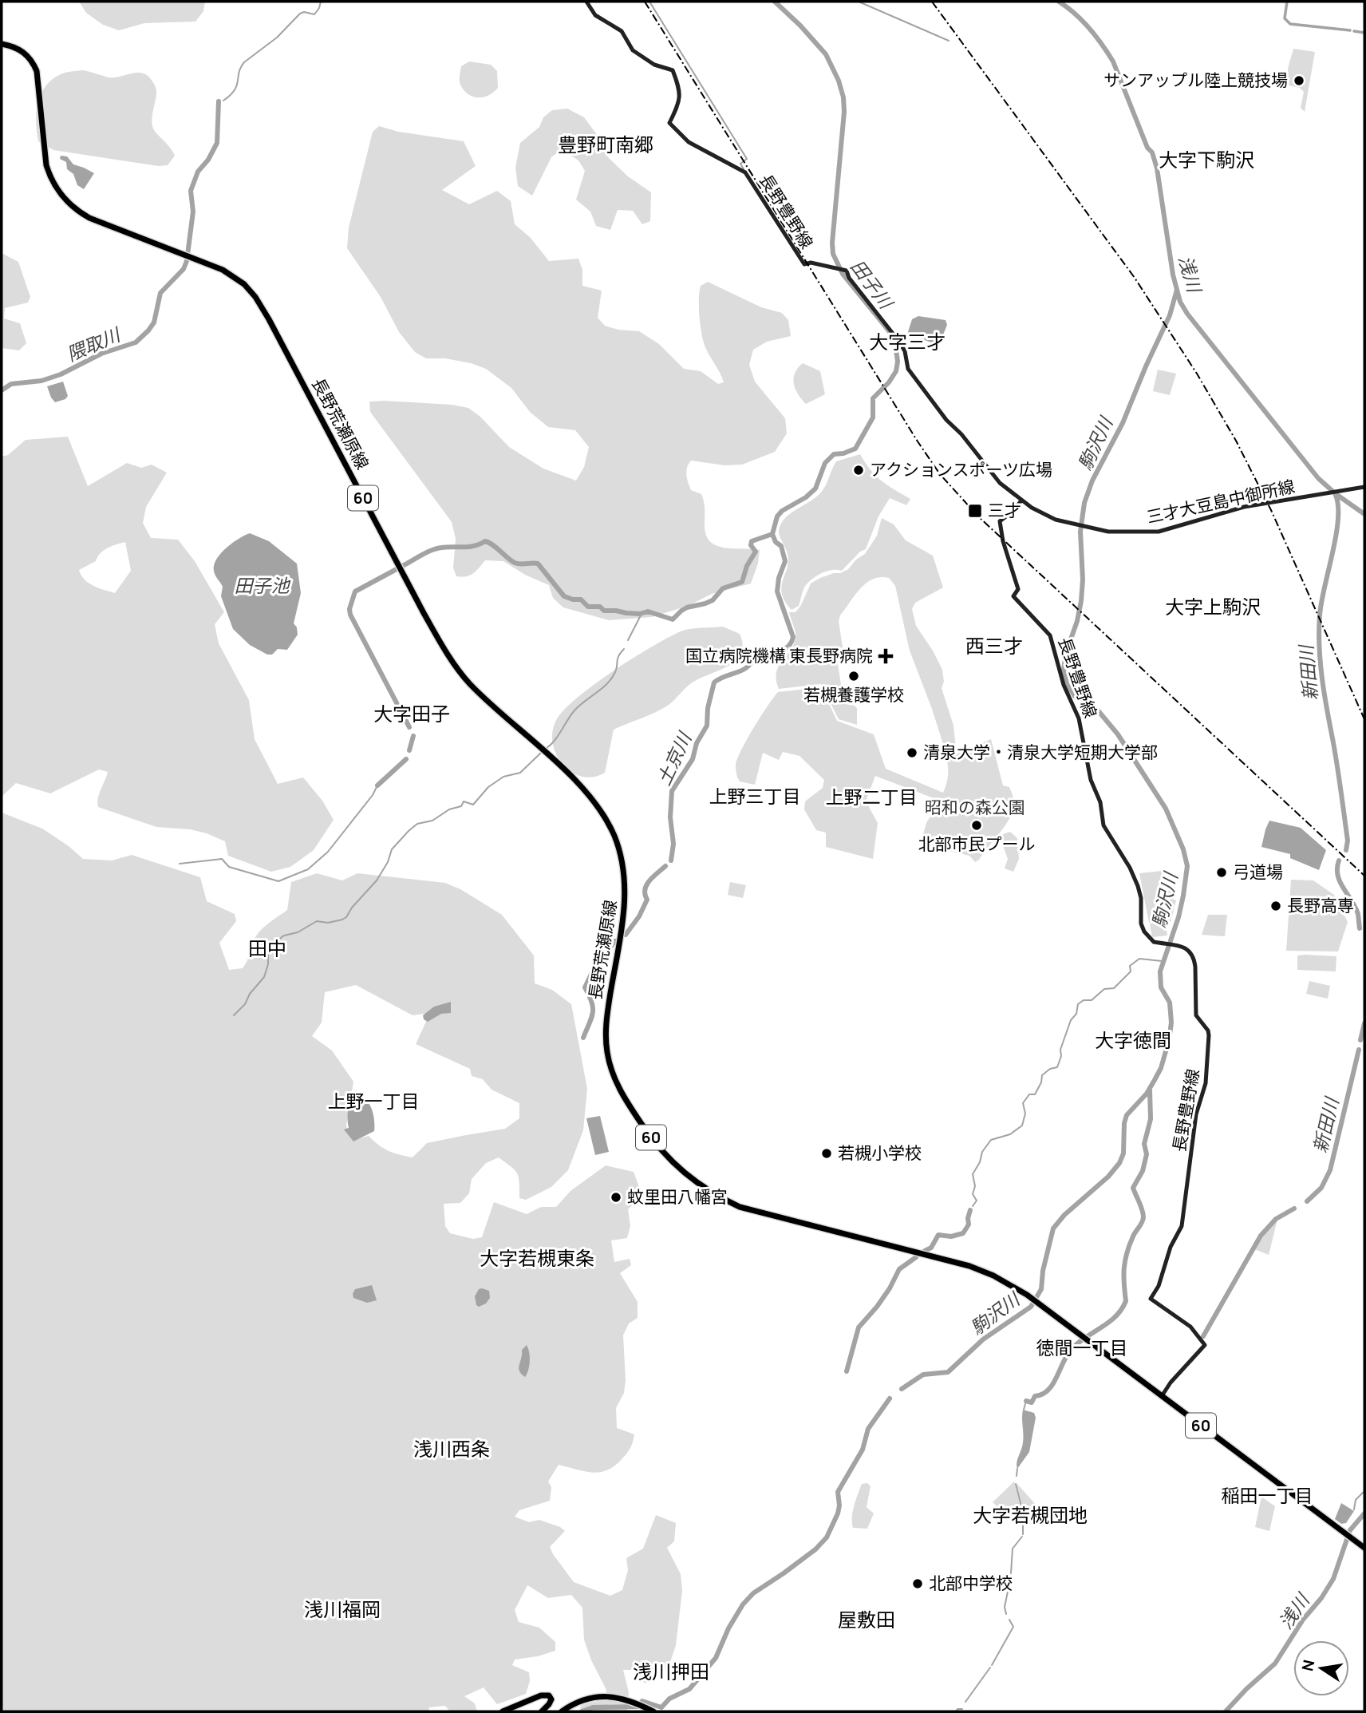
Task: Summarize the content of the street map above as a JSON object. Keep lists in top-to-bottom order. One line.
{"streets":{"main road":["長野豊野線","長野荒瀬原線","60","三才大豆島中御所線"]},"crossings":[["長野豊野線","長野荒瀬原線"],["長野豊野線","三才大豆島中御所線"]],"districts":["豊野町南郷","大字下駒沢","大字三才","大字上駒沢","西三才","大字田子","上野三丁目","上野二丁目","田中","大字徳間","上野一丁目","大字若槻東条","徳間一丁目","浅川西条","稲田一丁目","大字若槻団地","浅川福岡","屋敷田","浅川押田"],"water":["浅川","田子川","隈取川","駒沢川","田子池","新田川","土京川"],"parks":["昭和の森公園"],"places":{"other":["サンアップル陸上競技場","アクションスポーツ広場","若槻養護学校","清泉大学・清泉大学短期大学部","北部市民プール","弓道場","長野高専","若槻小学校","蚊里田八幡宮","北部中学校"],"transit":["三才"],"health":["国立病院機構 東長野病院"]},"north":"left"}
